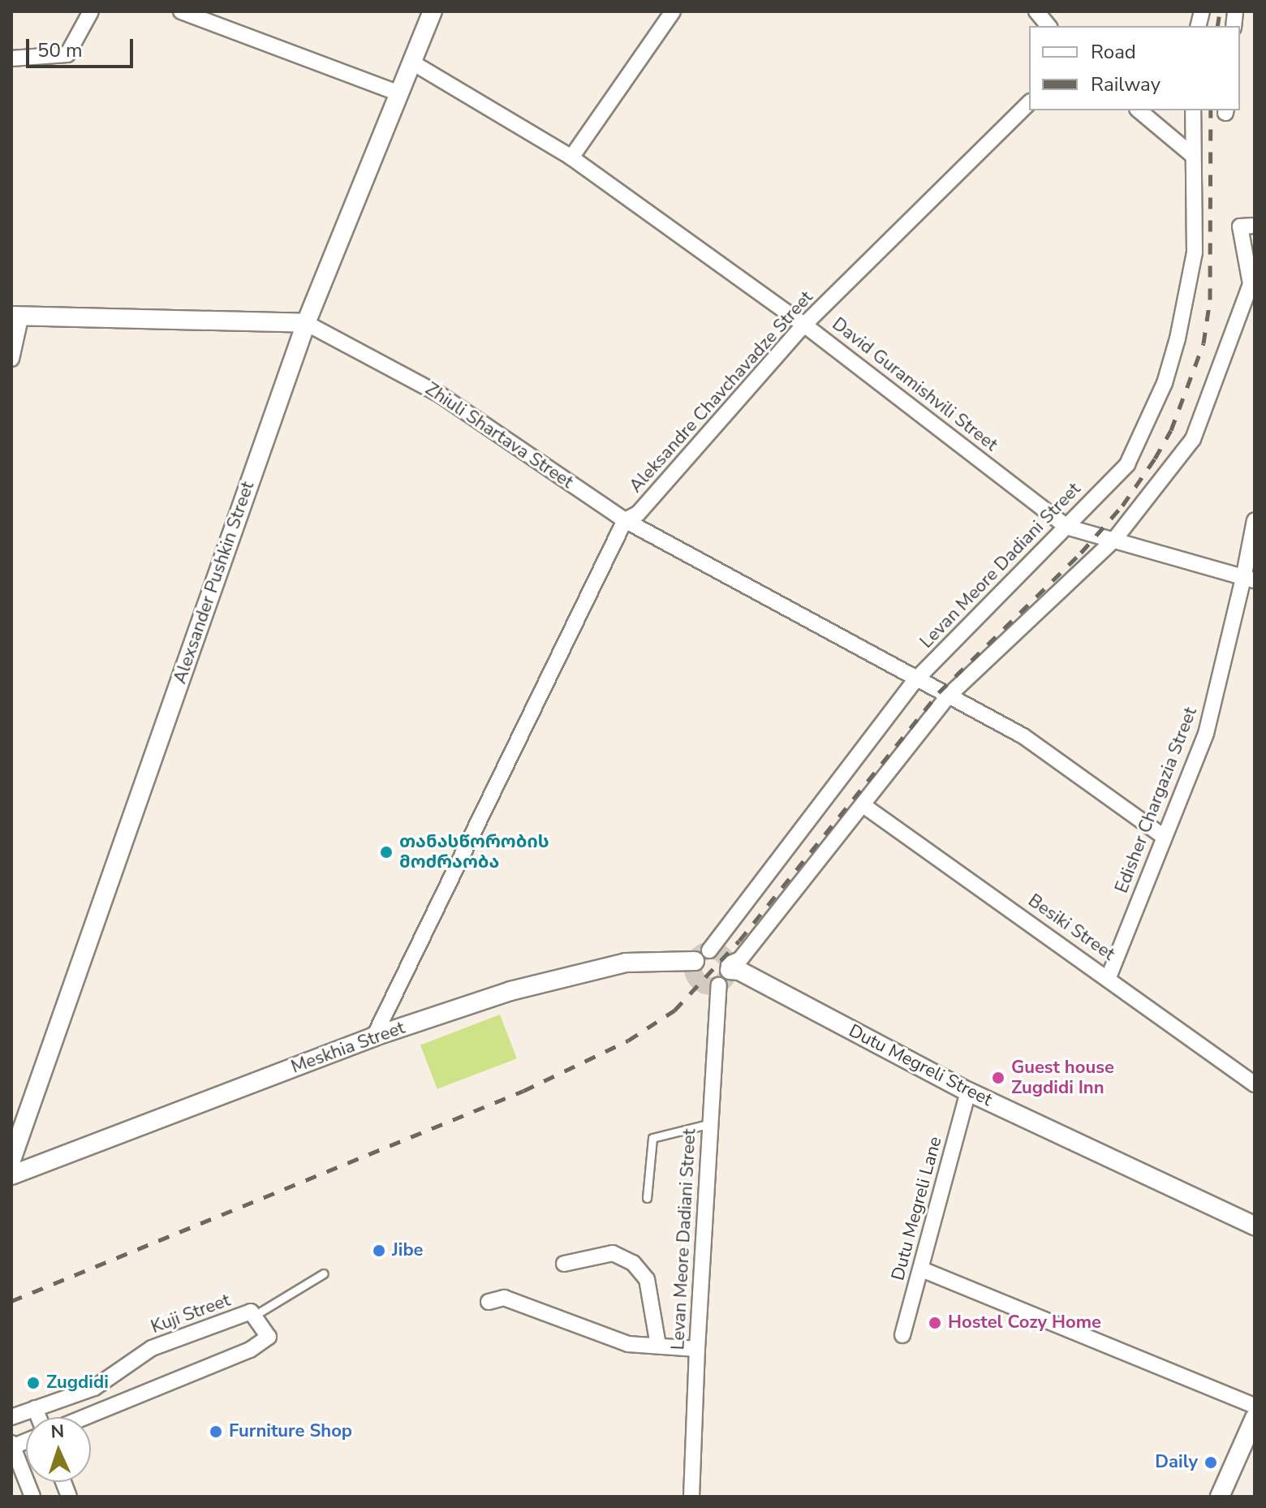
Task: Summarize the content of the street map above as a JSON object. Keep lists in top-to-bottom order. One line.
{"streets":{"street":["David Guramishvili Street","Aleksandre Chavchavadze Street","Zhiuli Shartava Street","Levan Meore Dadiani Street","Alexsander Pushkin Street","Edisher Chargazia Street","Besiki Street","Meskhia Street","Dutu Megreli Street","Dutu Megreli Lane","Kuji Street"]},"crossings":[["David Guramishvili Street","Aleksandre Chavchavadze Street"],["David Guramishvili Street","Levan Meore Dadiani Street"],["David Guramishvili Street","Alexsander Pushkin Street"],["David Guramishvili Street","Edisher Chargazia Street"],["Aleksandre Chavchavadze Street","Zhiuli Shartava Street"],["Aleksandre Chavchavadze Street","Meskhia Street"],["Zhiuli Shartava Street","Levan Meore Dadiani Street"],["Zhiuli Shartava Street","Alexsander Pushkin Street"],["Zhiuli Shartava Street","Edisher Chargazia Street"],["Levan Meore Dadiani Street","Meskhia Street"],["Levan Meore Dadiani Street","Dutu Megreli Street"],["Edisher Chargazia Street","Besiki Street"],["Dutu Megreli Street","Dutu Megreli Lane"]],"places":["თანასწორობის მოძრაობა","Guest house Zugdidi Inn","Jibe","Hostel Cozy Home","Zugdidi","Furniture Shop","Daily"],"legend":["Road","Railway"],"scale_bar":"50 m","north":"top"}
